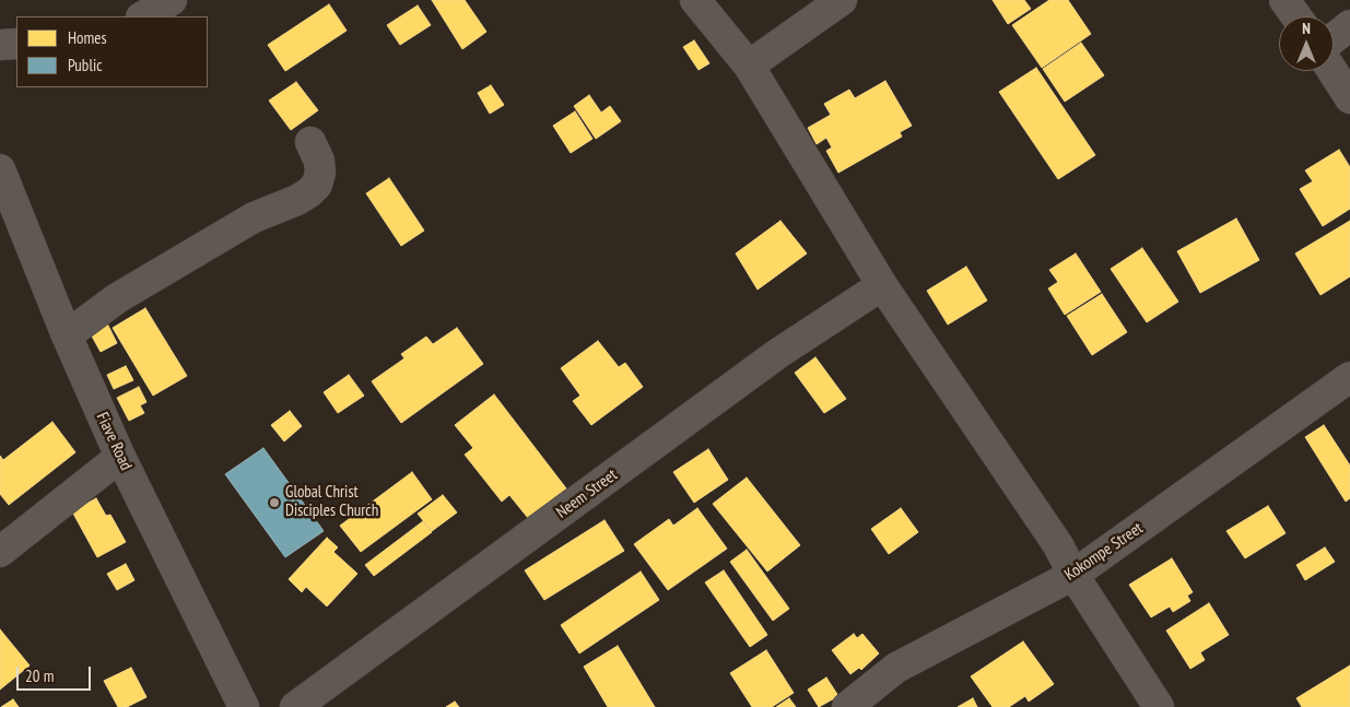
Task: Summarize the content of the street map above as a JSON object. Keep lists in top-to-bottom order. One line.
{"streets":{"street":["Fiave Road","Neem Street","Kokompe Street"]},"places":["Global Christ Disciples Church"],"legend":["Homes","Public"],"scale_bar":"20 m","north":"top"}
